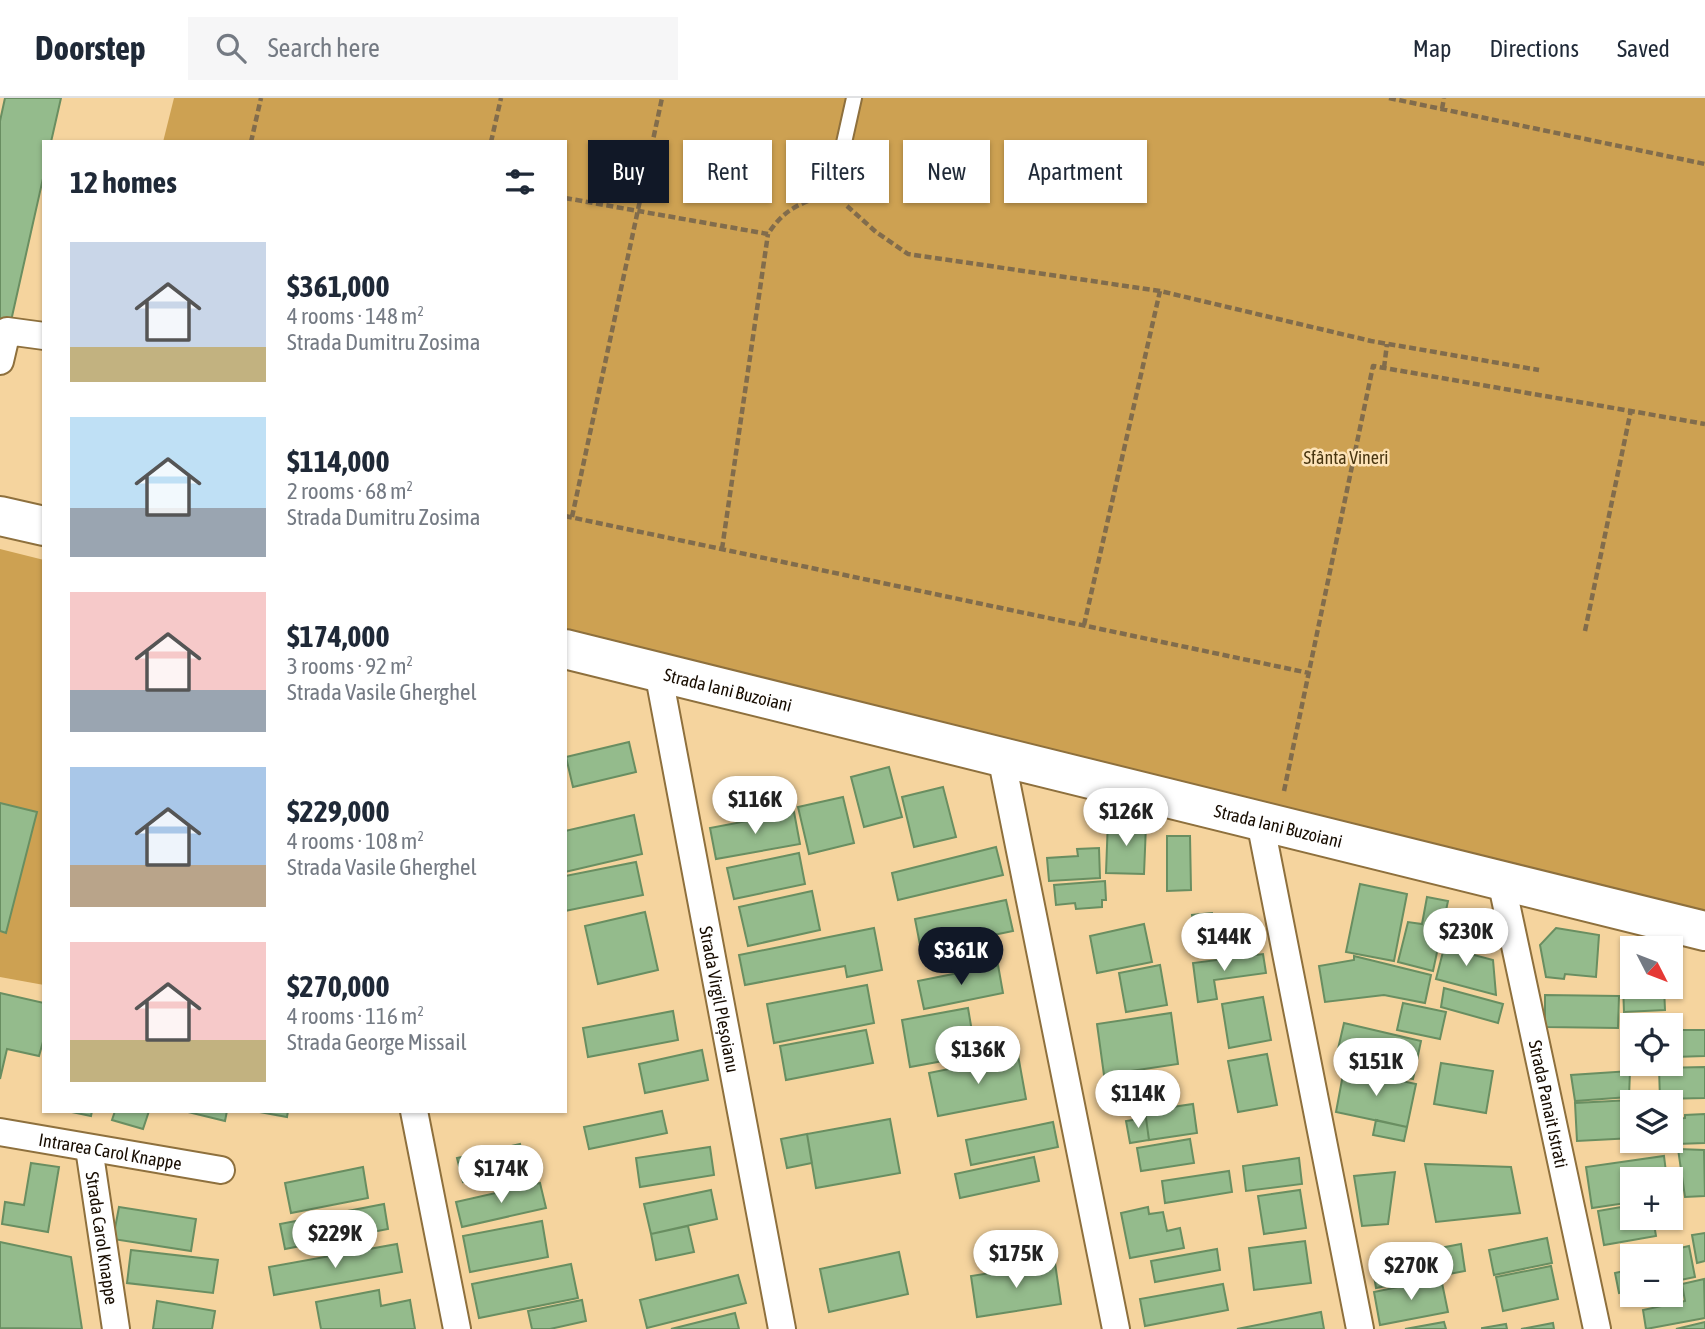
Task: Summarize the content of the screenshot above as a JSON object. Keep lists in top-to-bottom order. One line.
{"streets":{"street":["Strada Iani Buzoiani","Strada Virgil Pleșoianu","Strada Panait Istrati","Intrarea Carol Knappe","Strada Carol Knappe"]},"crossings":[["Strada Iani Buzoiani","Strada Virgil Pleșoianu"],["Strada Iani Buzoiani","Strada Panait Istrati"],["Intrarea Carol Knappe","Strada Carol Knappe"]],"parks":["Sfânta Vineri"],"north":"bottom right","page":{"header":"Doorstep","search":"Search here","nav":["Map","Directions","Saved"],"chip":["Buy","Rent","Filters","New","Apartment"],"heading":"12 homes","list":[{"name":"$361,000","note":"4 rooms · 148 m² · Strada Dumitru Zosima"},{"name":"$114,000","note":"2 rooms · 68 m² · Strada Dumitru Zosima"},{"name":"$174,000","note":"3 rooms · 92 m² · Strada Vasile Gherghel"},{"name":"$229,000","note":"4 rooms · 108 m² · Strada Vasile Gherghel"},{"name":"$270,000","note":"4 rooms · 116 m² · Strada George Missail"}],"price":["$116K","$126K","$230K","$144K","$361K","$136K","$151K","$114K","$174K","$229K","$175K","$270K"],"map_buttons":["+","−"]}}
